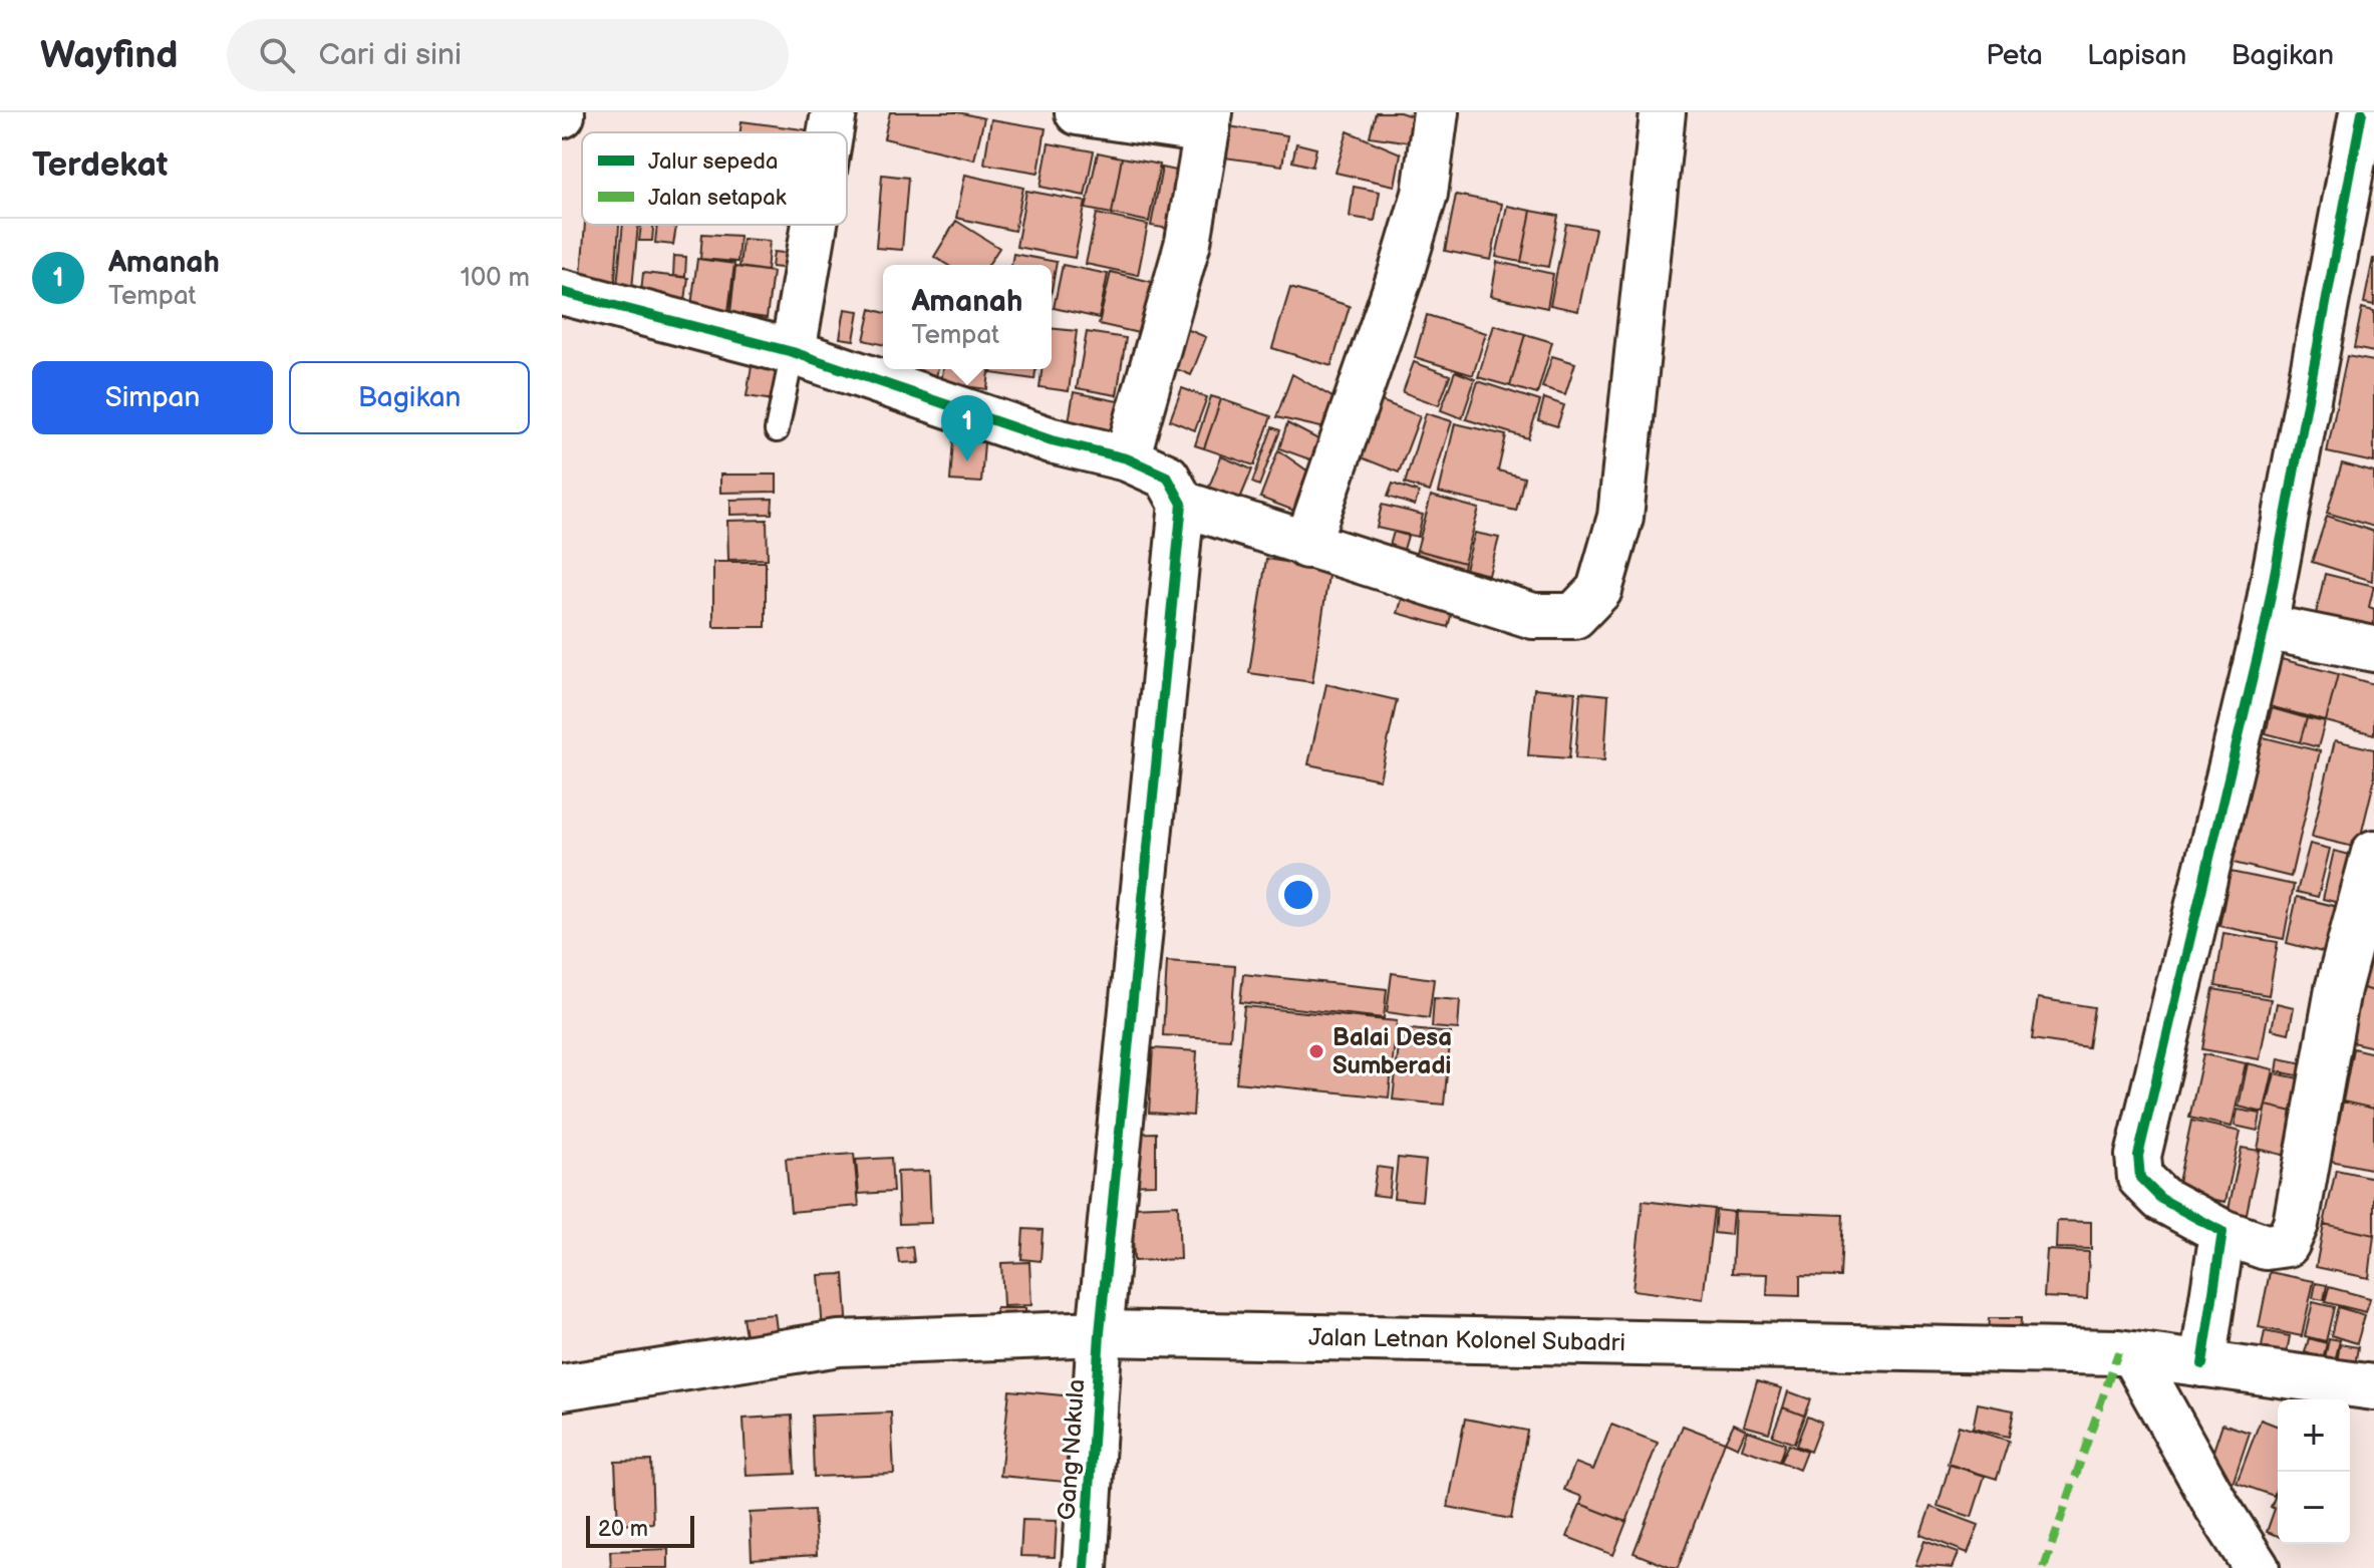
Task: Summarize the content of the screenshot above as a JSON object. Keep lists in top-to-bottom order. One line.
{"streets":{"street":["Jalan Letnan Kolonel Subadri","Gang Nakula"]},"crossings":[["Jalan Letnan Kolonel Subadri","Gang Nakula"]],"places":["Balai Desa Sumberadi"],"legend":["Jalur sepeda","Jalan setapak"],"scale_bar":"20 m","page":{"header":"Wayfind","search":"Cari di sini","nav":["Peta","Lapisan","Bagikan"],"heading":"Terdekat","list":[{"mark":"1","name":"Amanah","note":"Tempat","value":"100 m"}],"popup":["Amanah","Tempat"],"buttons":["Simpan","Bagikan"],"pins":"1","map_buttons":["+","−"],"scale":"20 m"}}
